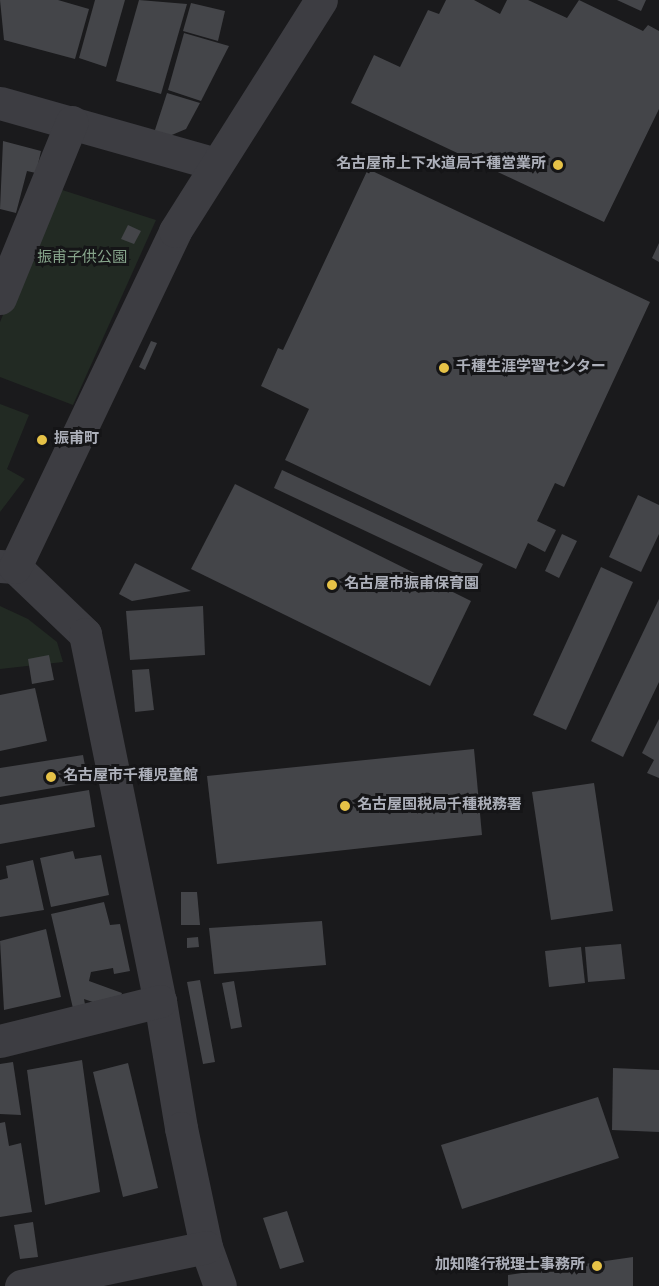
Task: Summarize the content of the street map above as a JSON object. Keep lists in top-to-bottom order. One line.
{"parks":["振甫子供公園"],"places":["名古屋市上下水道局千種営業所","千種生涯学習センター","振甫町","名古屋市振甫保育園","名古屋市千種児童館","名古屋国税局千種税務署","加知隆行税理士事務所"]}
